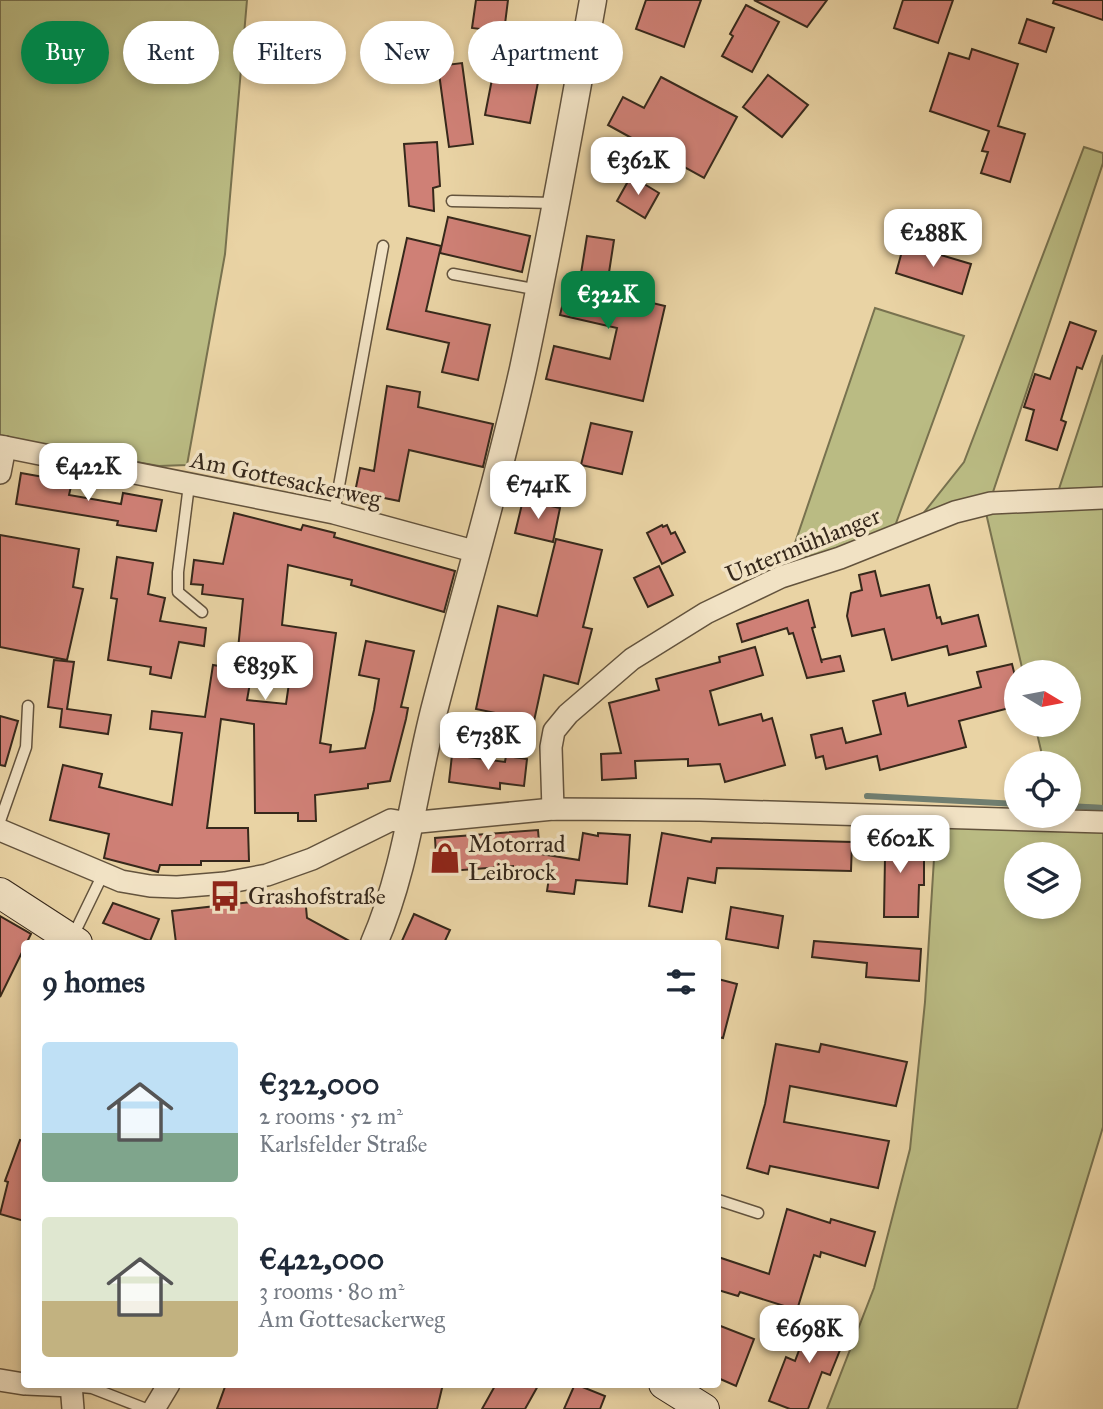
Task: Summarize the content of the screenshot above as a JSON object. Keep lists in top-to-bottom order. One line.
{"streets":{"street":["Am Gottesackerweg","Untermühlanger"]},"places":{"shop":["Motorrad Leibrock"],"bus stop":["Grashofstraße"]},"north":"right","page":{"chip":["Buy","Rent","Filters","New","Apartment"],"price":["€362K","€288K","€322K","€422K","€741K","€839K","€738K","€602K","€698K"],"heading":"9 homes","list":[{"name":"€322,000","note":"2 rooms · 52 m² · Karlsfelder Straße"},{"name":"€422,000","note":"3 rooms · 80 m² · Am Gottesackerweg"}]}}
